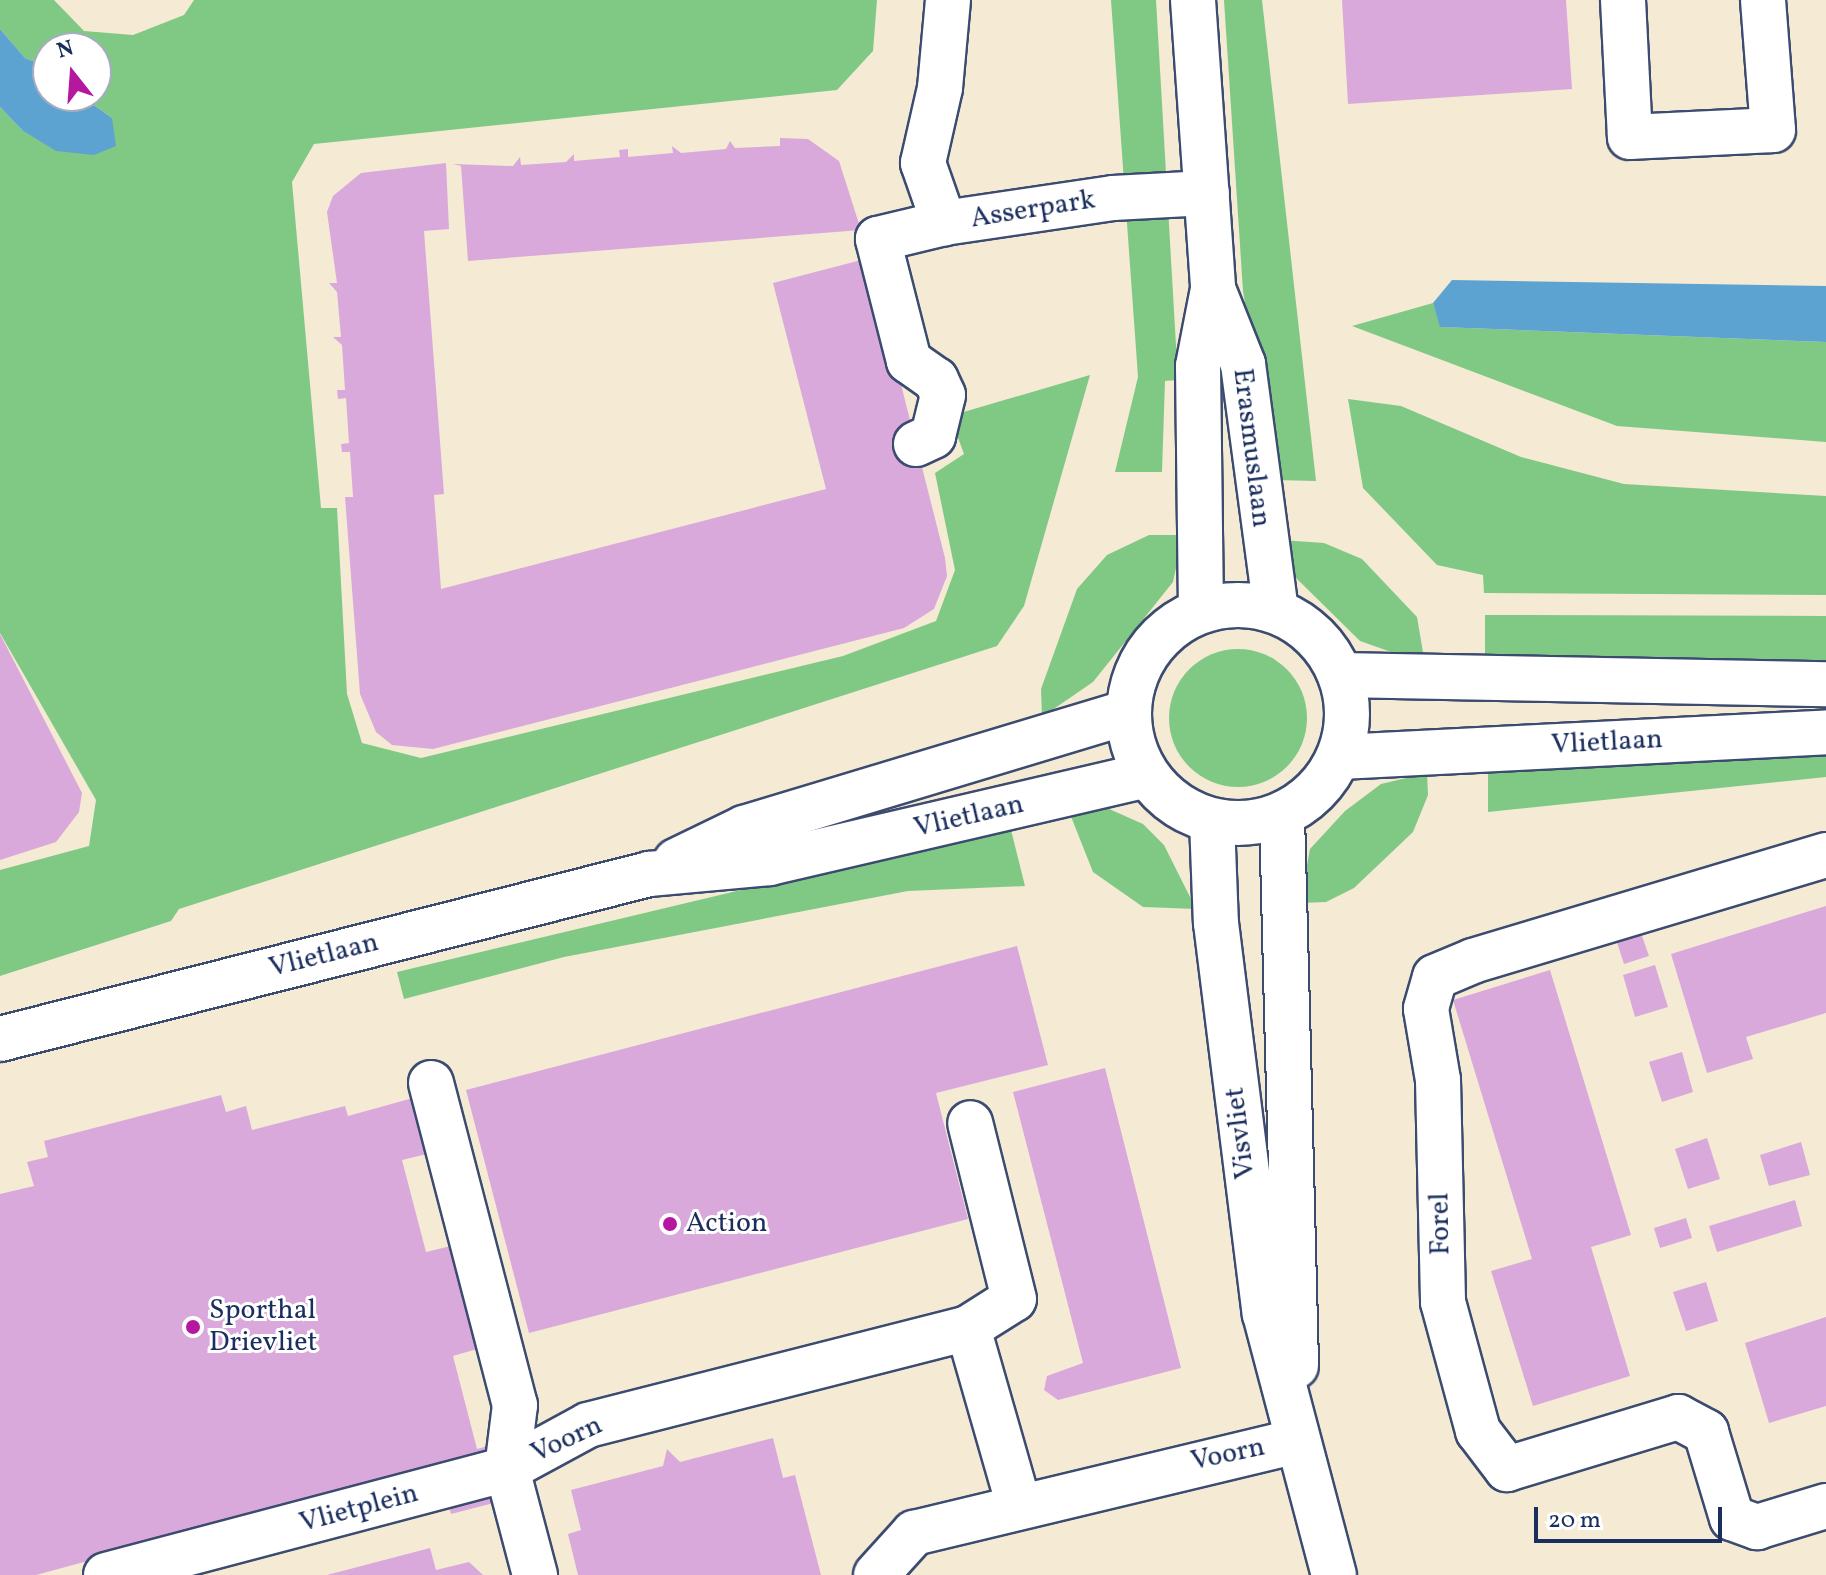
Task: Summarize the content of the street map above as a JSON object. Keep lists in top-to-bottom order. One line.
{"streets":{"street":["Asserpark","Erasmuslaan","Vlietlaan","Visvliet","Forel","Voorn","Vlietplein"]},"crossings":[["Asserpark","Erasmuslaan"],["Erasmuslaan","Vlietlaan"],["Erasmuslaan","Visvliet"],["Vlietlaan","Visvliet"],["Visvliet","Voorn"],["Voorn","Vlietplein"]],"places":["Action","Sporthal Drievliet"],"scale_bar":"20 m","north":"top"}
